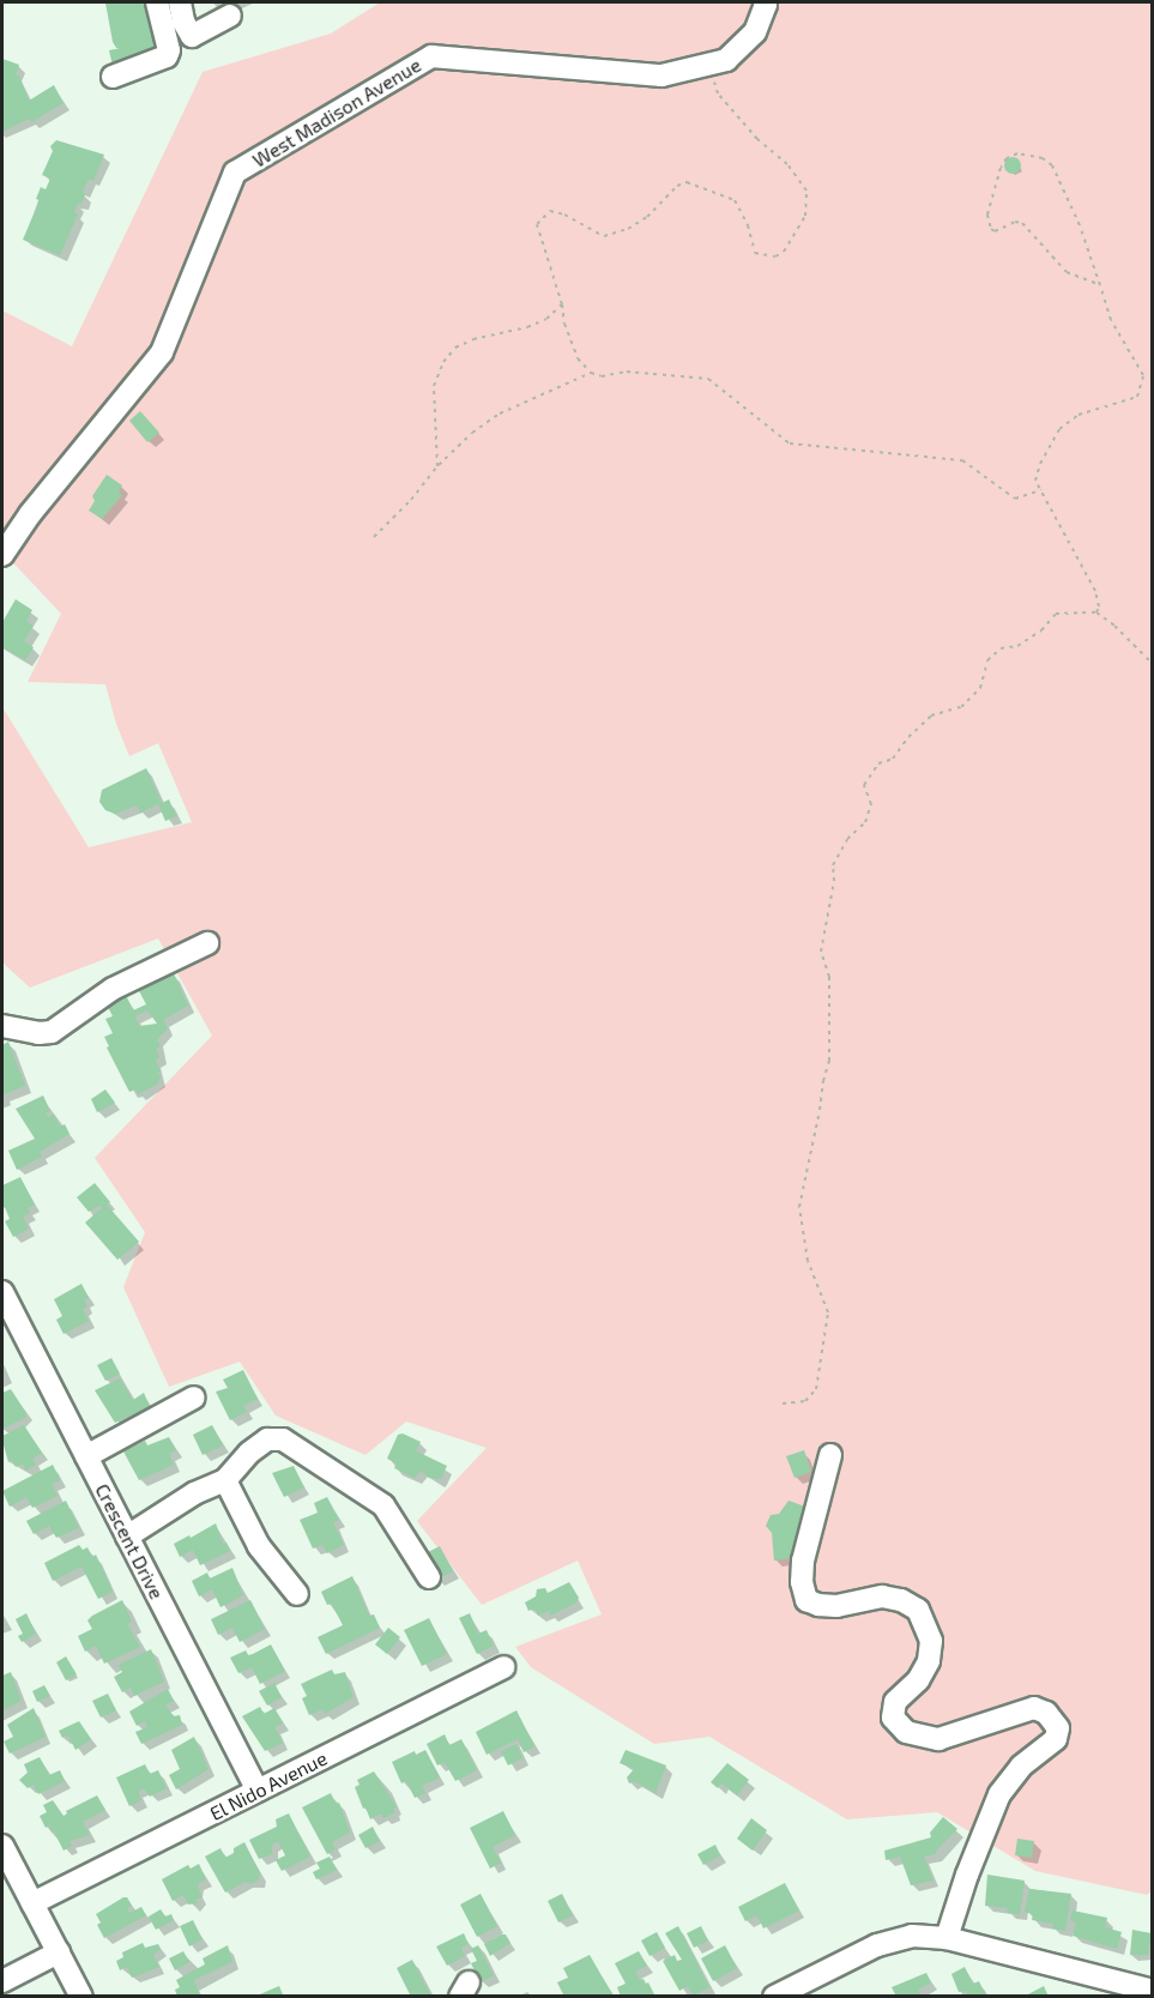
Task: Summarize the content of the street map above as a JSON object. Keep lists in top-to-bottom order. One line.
{"streets":{"street":["West Madison Avenue","Crescent Drive","El Nido Avenue"]},"crossings":[["Crescent Drive","El Nido Avenue"]]}
